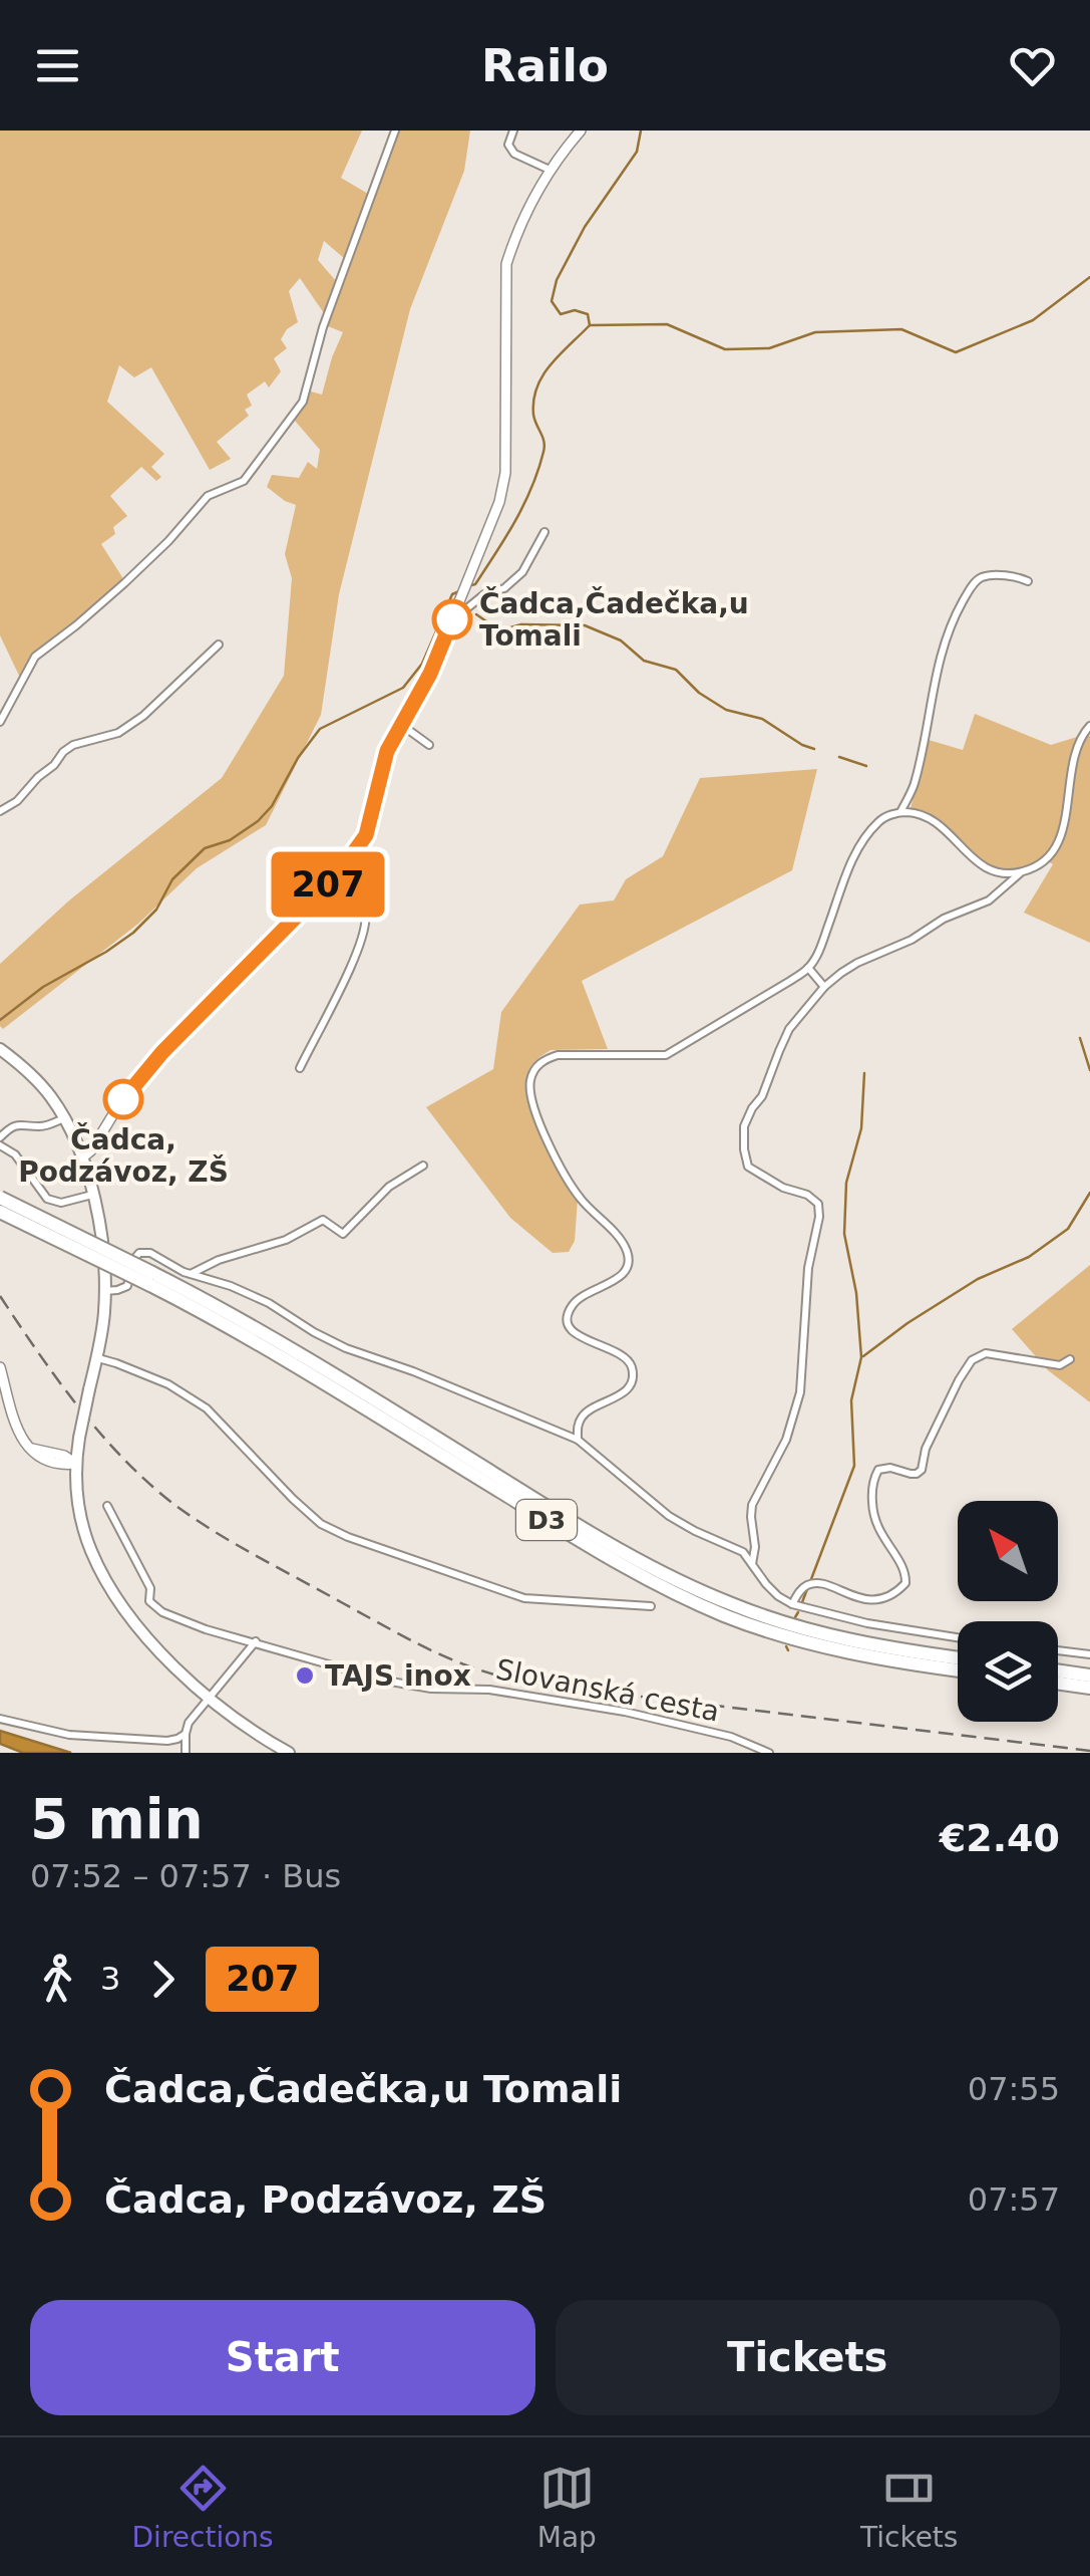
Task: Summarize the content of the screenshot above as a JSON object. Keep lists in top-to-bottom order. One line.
{"streets":{"highway":["D3"],"street":["Slovanská cesta"]},"places":["Čadca,Čadečka,u Tomali","Čadca, Podzávoz, ZŠ","TAJS inox"],"lines":["bus line 207"],"north":"top left","page":{"header":"Railo","on_map":"207","heading":["5 min","07:52 – 07:57 · Bus","€2.40"],"legs":["3","207"],"list":[{"name":"Čadca,Čadečka,u Tomali","value":"07:55"},{"name":"Čadca, Podzávoz, ZŠ","value":"07:57"}],"buttons":["Start","Tickets"],"tabs":["Directions","Map","Tickets"]}}
